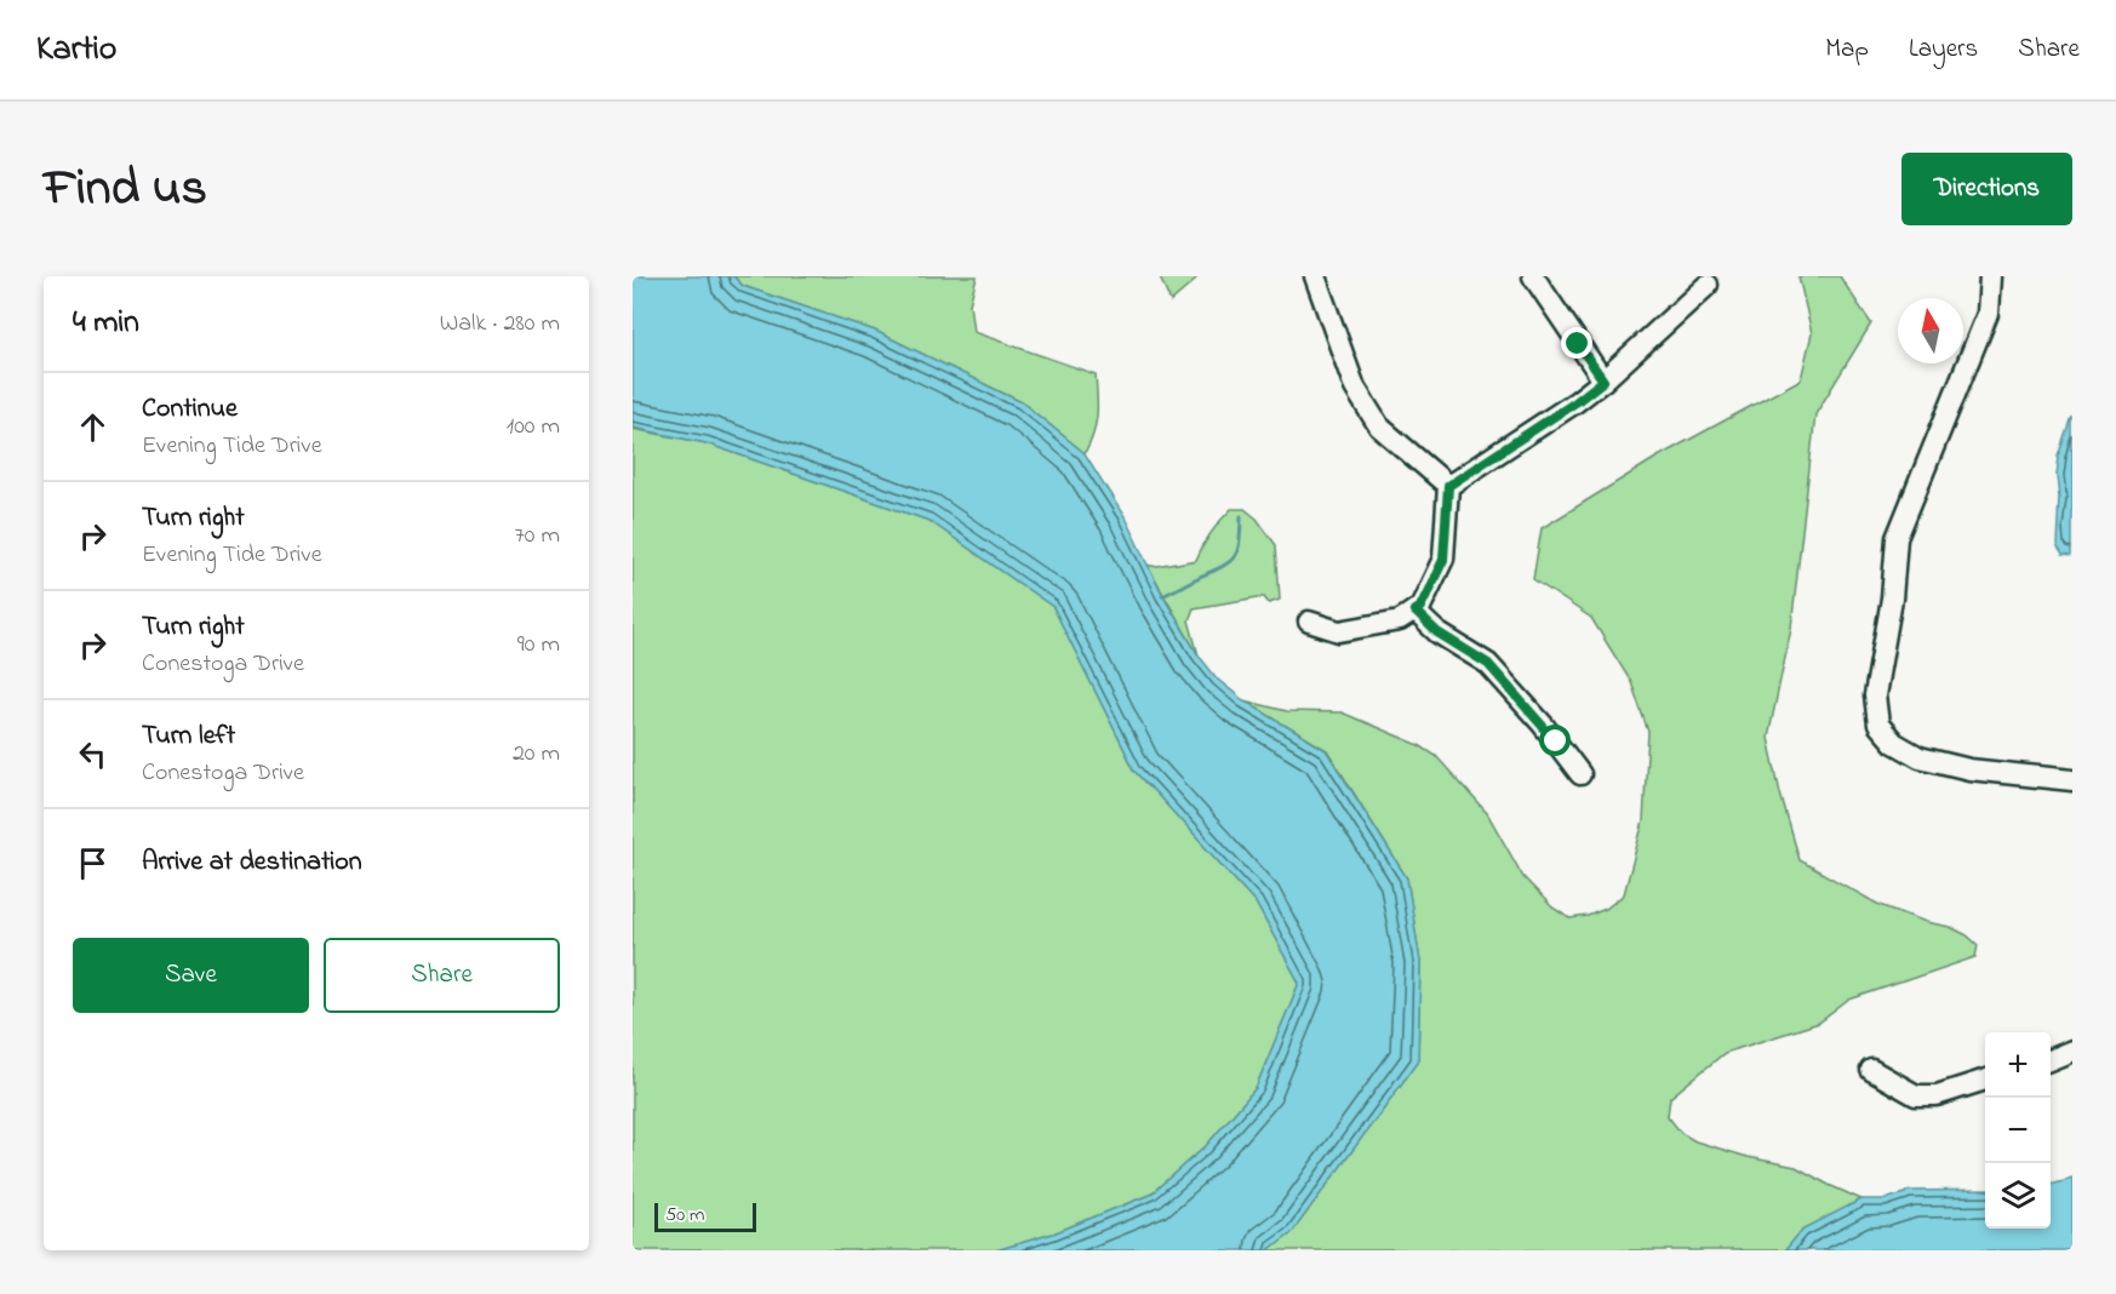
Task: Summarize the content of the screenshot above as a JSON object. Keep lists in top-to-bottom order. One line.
{"scale_bar":"50 m","north":"top","page":{"header":"Kartio","nav":["Map","Layers","Share"],"title":"Find us","buttons":["Directions",["Save","Share"]],"heading":["4 min","Walk · 280 m"],"list":[["Continue","Evening Tide Drive","100 m"],["Turn right","Evening Tide Drive","70 m"],["Turn right","Conestoga Drive","90 m"],["Turn left","Conestoga Drive","20 m"],"Arrive at destination"],"map_buttons":["+","−"],"scale":"50 m"}}
